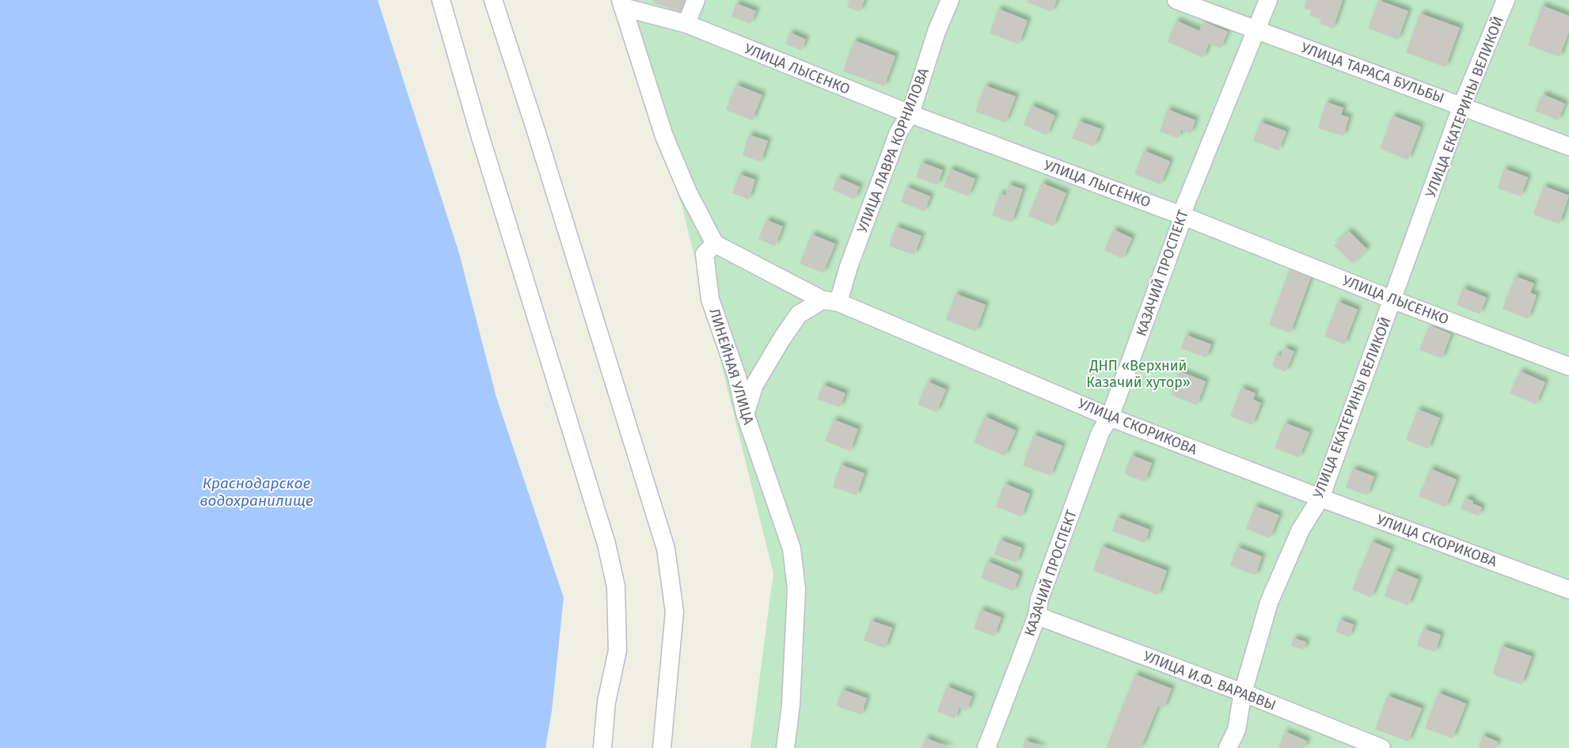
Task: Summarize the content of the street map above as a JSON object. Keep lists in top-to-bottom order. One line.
{"streets":{"street":["УЛИЦА ЛЫСЕНКО","УЛИЦА ТАРАСА БУЛЬБЫ","УЛИЦА ЕКАТЕРИНЫ ВЕЛИКОЙ","УЛИЦА ЛАВРА КОРНИЛОВА","КАЗАЧИЙ ПРОСПЕКТ","ЛИНЕЙНАЯ УЛИЦА","УЛИЦА СКОРИКОВА","УЛИЦА И.Ф. ВАРАВВЫ"]},"crossings":[["УЛИЦА ЛЫСЕНКО","УЛИЦА ЕКАТЕРИНЫ ВЕЛИКОЙ"],["УЛИЦА ЛЫСЕНКО","УЛИЦА ЛАВРА КОРНИЛОВА"],["УЛИЦА ЛЫСЕНКО","КАЗАЧИЙ ПРОСПЕКТ"],["УЛИЦА ТАРАСА БУЛЬБЫ","УЛИЦА ЕКАТЕРИНЫ ВЕЛИКОЙ"],["УЛИЦА ТАРАСА БУЛЬБЫ","КАЗАЧИЙ ПРОСПЕКТ"],["УЛИЦА ЕКАТЕРИНЫ ВЕЛИКОЙ","УЛИЦА СКОРИКОВА"],["УЛИЦА ЕКАТЕРИНЫ ВЕЛИКОЙ","УЛИЦА И.Ф. ВАРАВВЫ"],["УЛИЦА ЛАВРА КОРНИЛОВА","УЛИЦА СКОРИКОВА"],["КАЗАЧИЙ ПРОСПЕКТ","УЛИЦА СКОРИКОВА"],["КАЗАЧИЙ ПРОСПЕКТ","УЛИЦА И.Ф. ВАРАВВЫ"],["ЛИНЕЙНАЯ УЛИЦА","УЛИЦА СКОРИКОВА"]],"water":["Краснодарское водохранилище"],"parks":["ДНП «Верхний Казачий хутор»"]}
